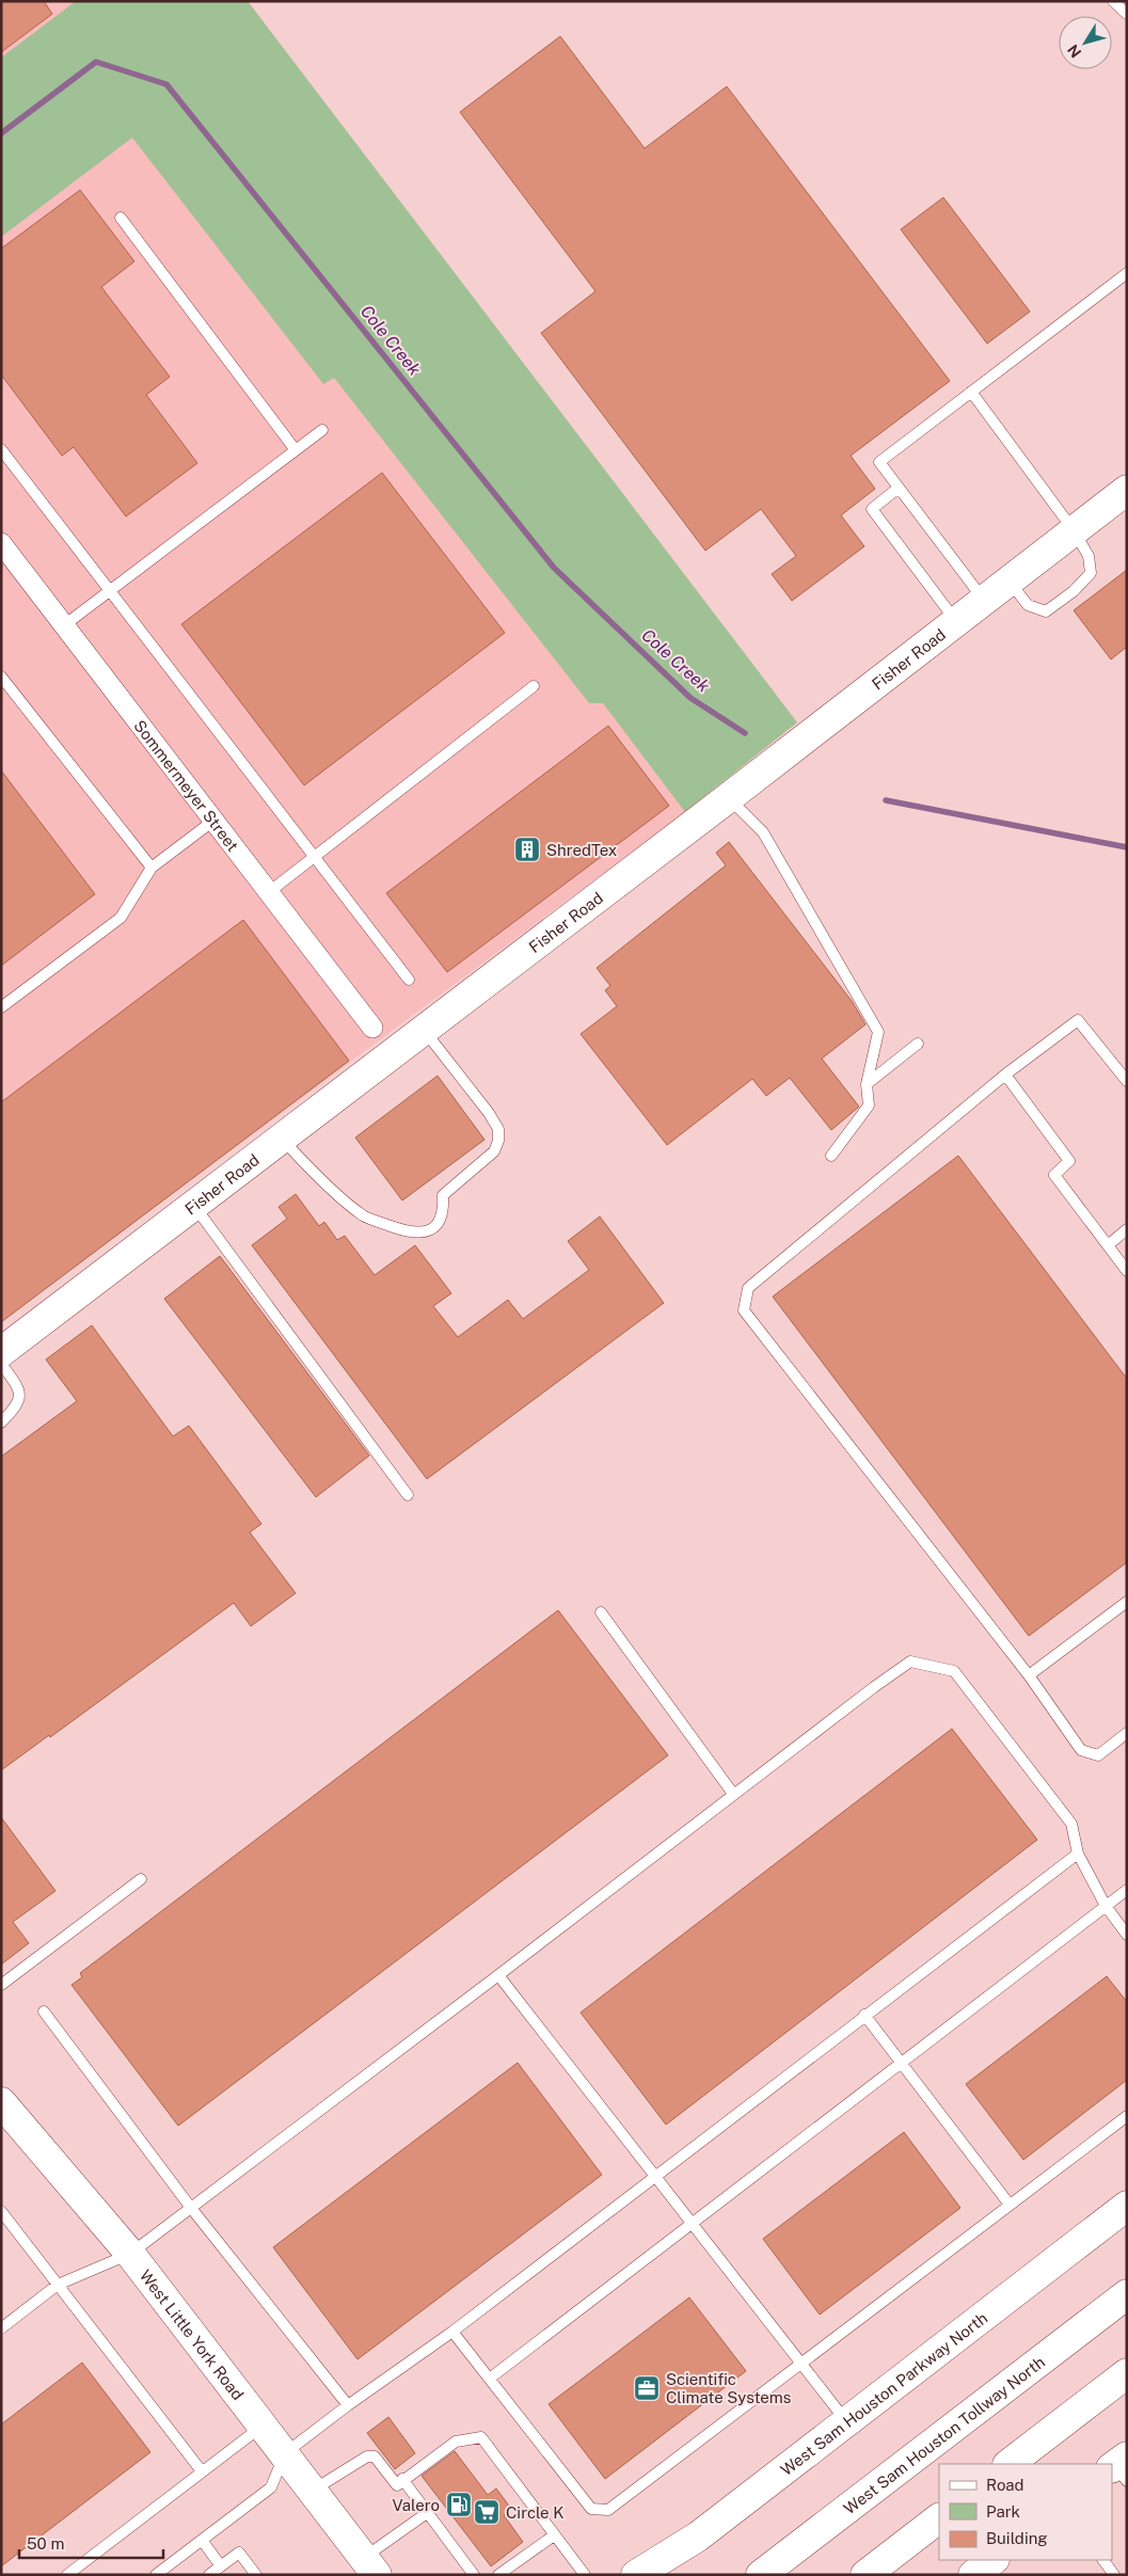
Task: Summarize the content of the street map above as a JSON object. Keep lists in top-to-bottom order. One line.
{"streets":{"main road":["Fisher Road","West Little York Road","West Sam Houston Parkway North","West Sam Houston Tollway North"],"street":["Sommermeyer Street"]},"water":["Cole Creek"],"places":{"building":["ShredTex"],"office":["Scientific Climate Systems"],"fuel station":["Valero"],"supermarket":["Circle K"]},"legend":["Road","Park","Building"],"scale_bar":"50 m","north":"bottom left"}
